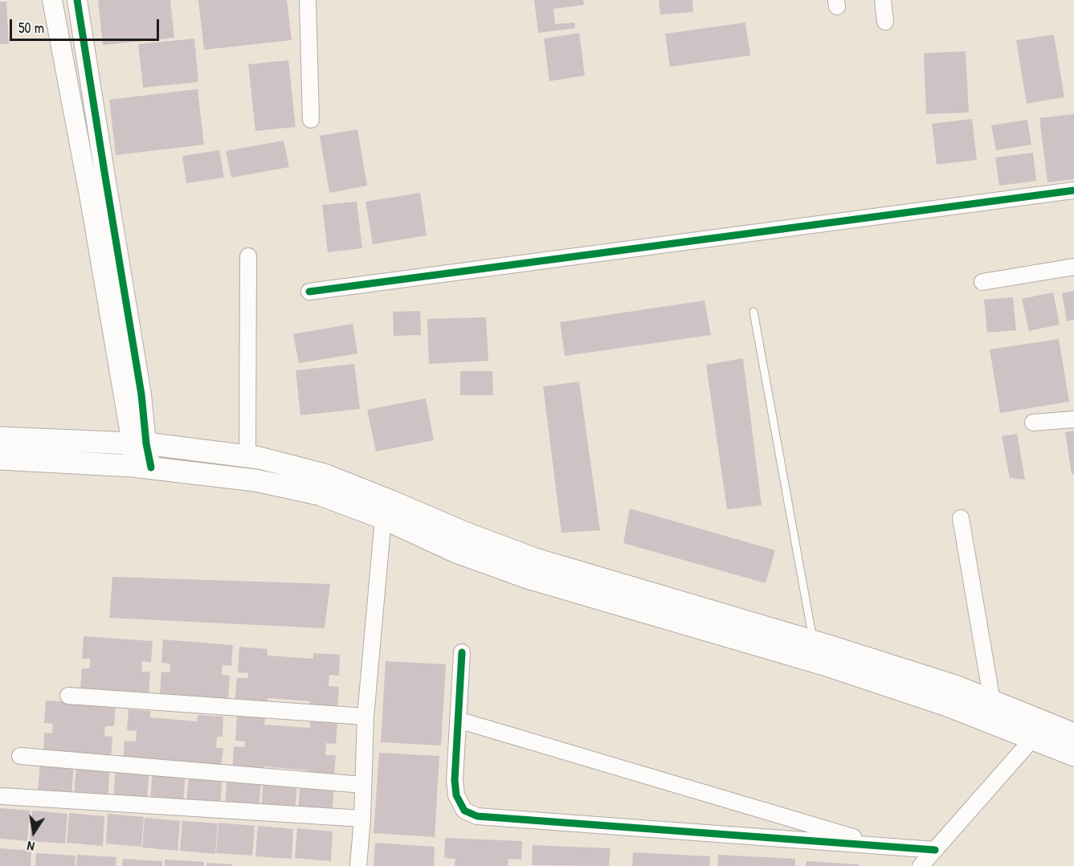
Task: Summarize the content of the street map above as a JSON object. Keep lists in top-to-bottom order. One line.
{"scale_bar":"50 m","north":"bottom"}
